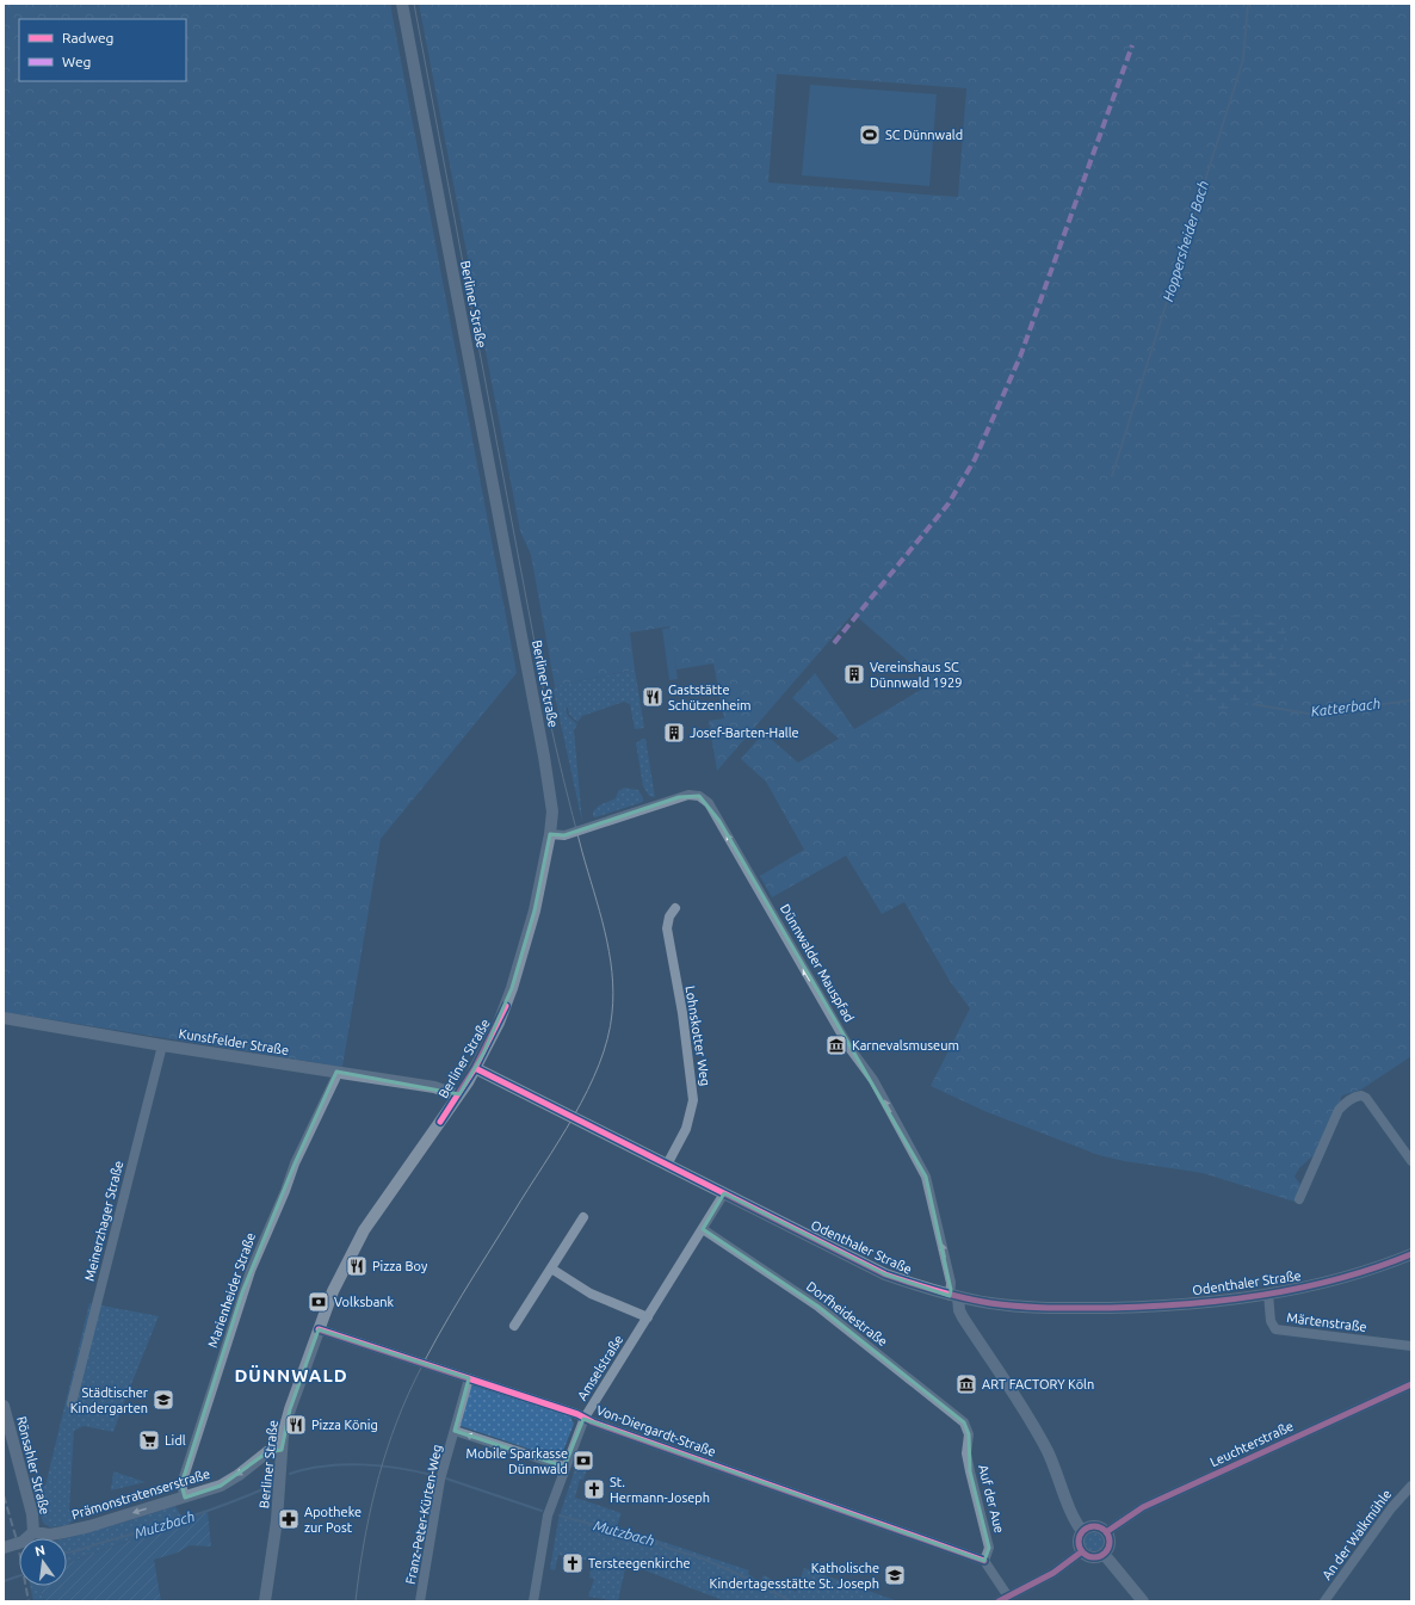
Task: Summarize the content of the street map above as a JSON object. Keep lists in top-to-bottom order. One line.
{"streets":{"main road":["Berliner Straße","Dünnwalder Mauspfad","Kunstfelder Straße","Odenthaler Straße","Rönsahler Straße","Prämonstratenserstraße"],"street":["Lohnskotter Weg","Meinerzhager Straße","Marienheider Straße","Dorfheidestraße","Märtenstraße","Amselstraße","Von-Diergardt-Straße","Leuchterstraße","Auf der Aue","Franz-Peter-Kürten-Weg","An der Walkmühle"]},"crossings":[["Berliner Straße","Dünnwalder Mauspfad"],["Berliner Straße","Kunstfelder Straße"],["Berliner Straße","Odenthaler Straße"],["Berliner Straße","Von-Diergardt-Straße"],["Berliner Straße","Prämonstratenserstraße"],["Dünnwalder Mauspfad","Odenthaler Straße"],["Dünnwalder Mauspfad","Leuchterstraße"],["Lohnskotter Weg","Odenthaler Straße"],["Kunstfelder Straße","Meinerzhager Straße"],["Kunstfelder Straße","Marienheider Straße"],["Odenthaler Straße","Märtenstraße"],["Odenthaler Straße","Amselstraße"],["Marienheider Straße","Prämonstratenserstraße"],["Dorfheidestraße","Amselstraße"],["Dorfheidestraße","Auf der Aue"],["Amselstraße","Von-Diergardt-Straße"],["Von-Diergardt-Straße","Auf der Aue"],["Von-Diergardt-Straße","Franz-Peter-Kürten-Weg"],["Rönsahler Straße","Prämonstratenserstraße"]],"one_way":["Dünnwalder Mauspfad","Prämonstratenserstraße"],"districts":["DÜNNWALD"],"water":["Hoppersheider Bach","Katterbach","Mutzbach"],"places":{"sports":["SC Dünnwald"],"building":["Vereinshaus SC Dünnwald 1929","Josef-Barten-Halle"],"restaurant":["Gaststätte Schützenheim","Pizza Boy","Pizza König"],"museum":["Karnevalsmuseum","ART FACTORY Köln"],"bank":["Volksbank","Mobile Sparkasse Dünnwald"],"school or university":["Städtischer Kindergarten","Katholische Kindertagesstätte St. Joseph"],"supermarket":["Lidl"],"church":["St. Hermann-Joseph","Tersteegenkirche"],"pharmacy":["Apotheke zur Post"]},"legend":["Radweg","Weg"],"north":"top"}
